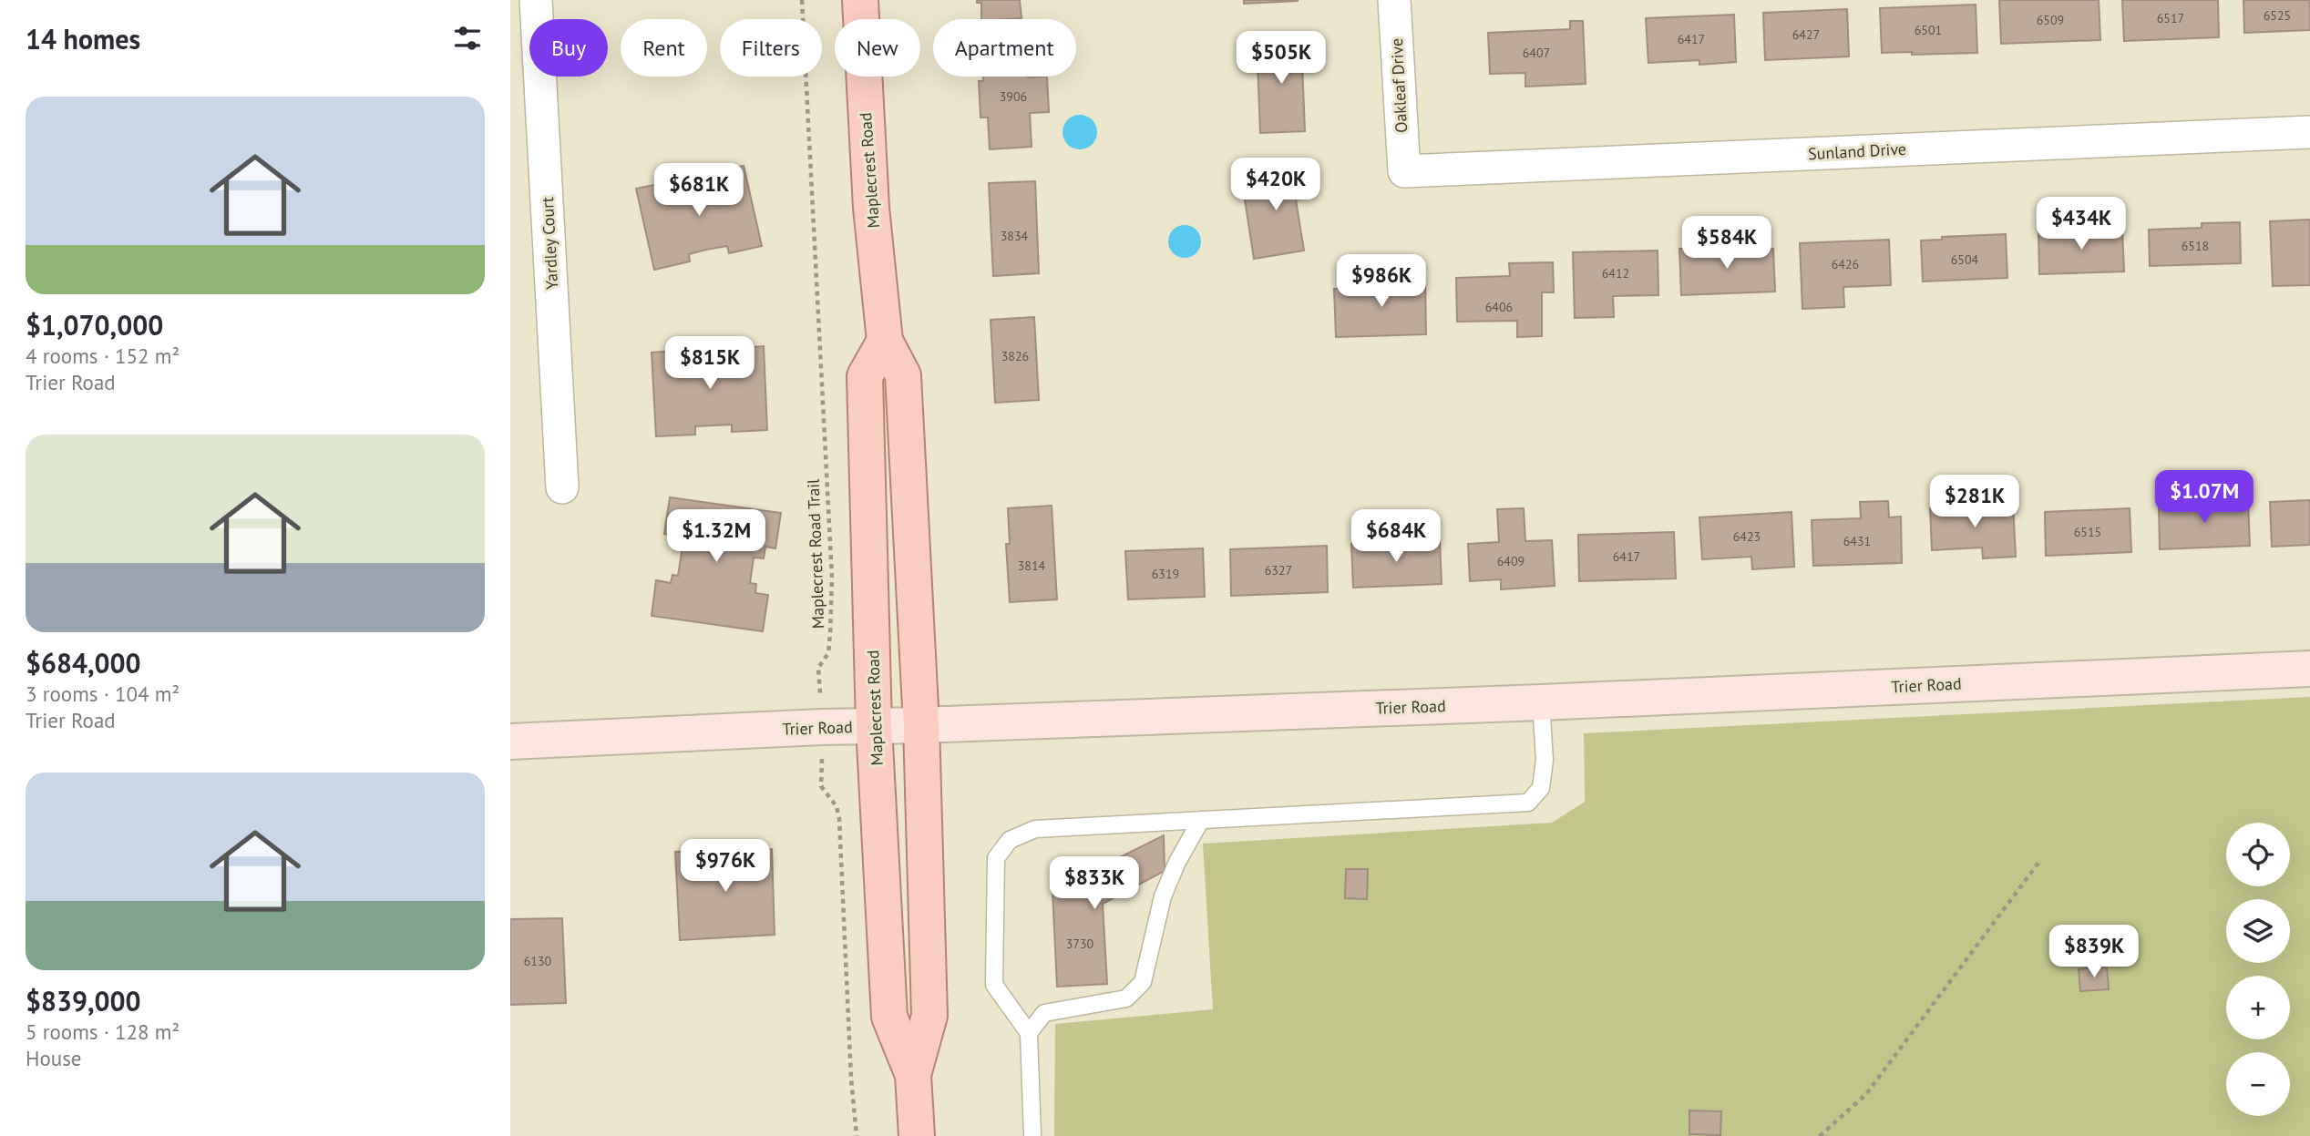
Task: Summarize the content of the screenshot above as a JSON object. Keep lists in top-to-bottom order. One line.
{"streets":{"main road":["Maplecrest Road"],"street":["Oakleaf Drive","Sunland Drive","Yardley Court","Trier Road"],"path":["Maplecrest Road Trail"]},"crossings":[["Oakleaf Drive","Sunland Drive"],["Maplecrest Road","Trier Road"],["Maplecrest Road Trail","Trier Road"]],"house_numbers":["6525","6517","6509","6501","6427","6417","6407","3906","3834","6518","6504","6426","6412","6406","3826","6515","6423","6431","6417","6409","3814","6327","6319","3730","6130"],"page":{"heading":"14 homes","chip":["Buy","Rent","Filters","New","Apartment"],"price":["$505K","$420K","$681K","$434K","$584K","$986K","$815K","$1.07M","$281K","$1.32M","$684K","$976K","$833K","$839K"],"list":[{"name":"$1,070,000","note":"4 rooms · 152 m² · Trier Road"},{"name":"$684,000","note":"3 rooms · 104 m² · Trier Road"},{"name":"$839,000","note":"5 rooms · 128 m² · House"}],"map_buttons":["+","−"]}}
